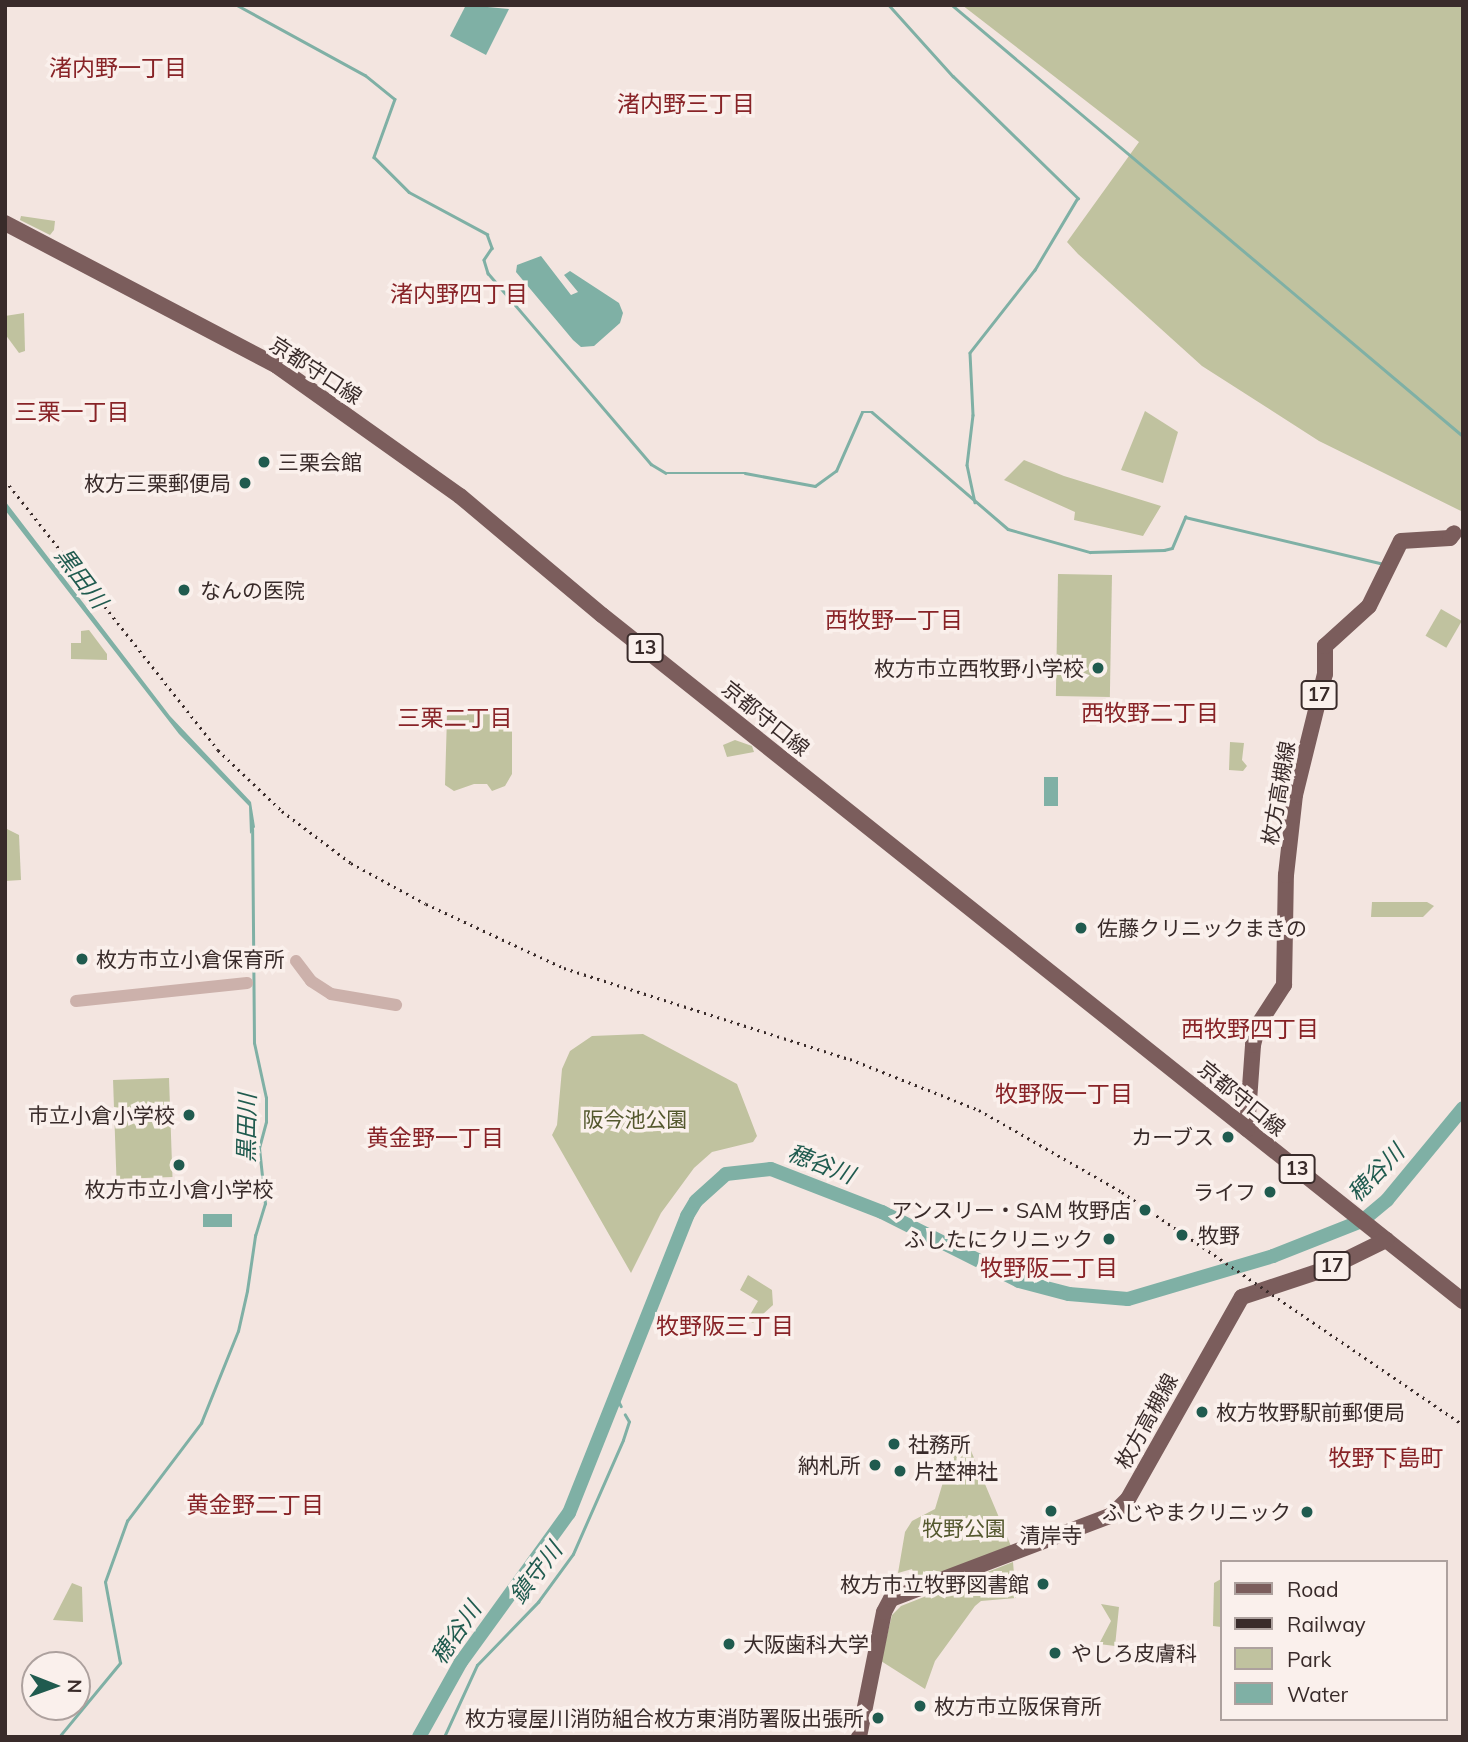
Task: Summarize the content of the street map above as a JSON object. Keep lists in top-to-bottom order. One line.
{"streets":{"main road":["京都守口線","13","17","枚方高槻線"]},"crossings":[["京都守口線","枚方高槻線"]],"districts":["渚内野一丁目","渚内野三丁目","渚内野四丁目","三栗一丁目","西牧野一丁目","西牧野二丁目","三栗二丁目","西牧野四丁目","牧野阪一丁目","黄金野一丁目","牧野阪二丁目","牧野阪三丁目","牧野下島町","黄金野二丁目"],"water":["黒田川","穂谷川","鎮守川"],"parks":["阪今池公園","牧野公園"],"places":["三栗会館","枚方三栗郵便局","なんの医院","枚方市立西牧野小学校","佐藤クリニックまきの","枚方市立小倉保育所","市立小倉小学校","カーブス","枚方市立小倉小学校","ライフ","アンスリー・SAM 牧野店","牧野","ふしたにクリニック","枚方牧野駅前郵便局","社務所","納札所","片埜神社","清岸寺","ふじやまクリニック","枚方市立牧野図書館","大阪歯科大学","やしろ皮膚科","枚方市立阪保育所","枚方寝屋川消防組合枚方東消防署阪出張所"],"legend":["Road","Railway","Park","Water"],"north":"right"}
